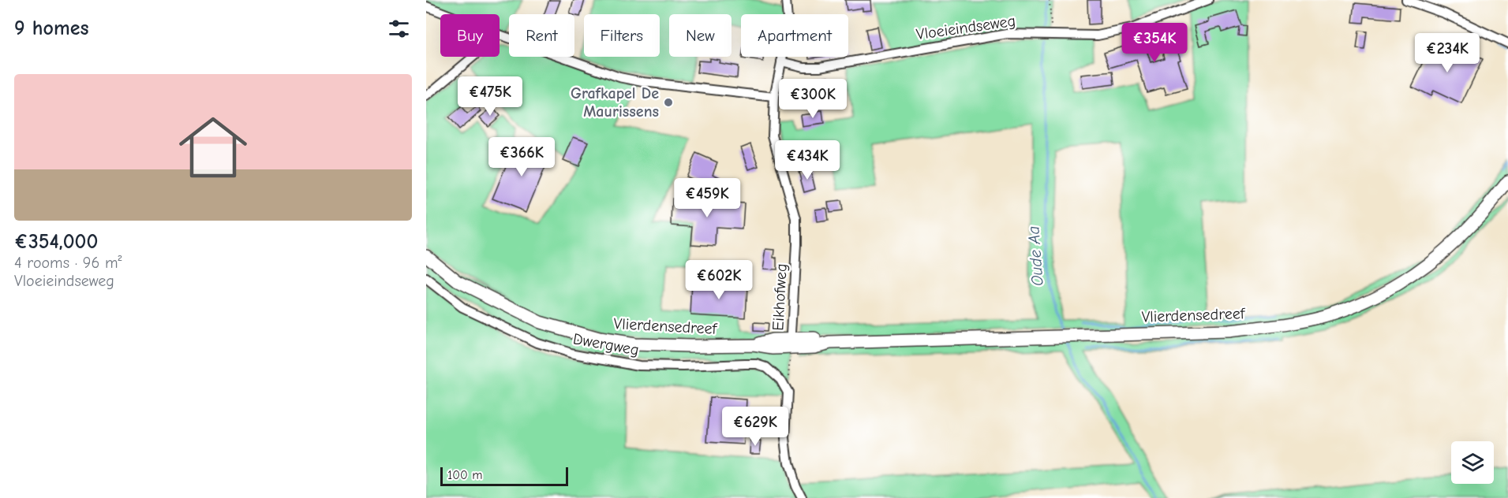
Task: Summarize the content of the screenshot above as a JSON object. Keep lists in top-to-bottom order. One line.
{"streets":{"main road":["Vlierdensedreef"],"street":["Vloeieindseweg","Eikhofweg","Dwergweg"]},"crossings":[["Vloeieindseweg","Eikhofweg"],["Eikhofweg","Vlierdensedreef"],["Eikhofweg","Dwergweg"]],"water":["Oude Aa"],"places":["Grafkapel De Maurissens"],"scale_bar":"100 m","page":{"heading":"9 homes","chip":["Buy","Rent","Filters","New","Apartment"],"price":["€354K","€234K","€475K","€300K","€366K","€434K","€459K","€602K","€629K"],"list":[{"name":"€354,000","note":"4 rooms · 96 m² · Vloeieindseweg"}],"scale":"100 m"}}
